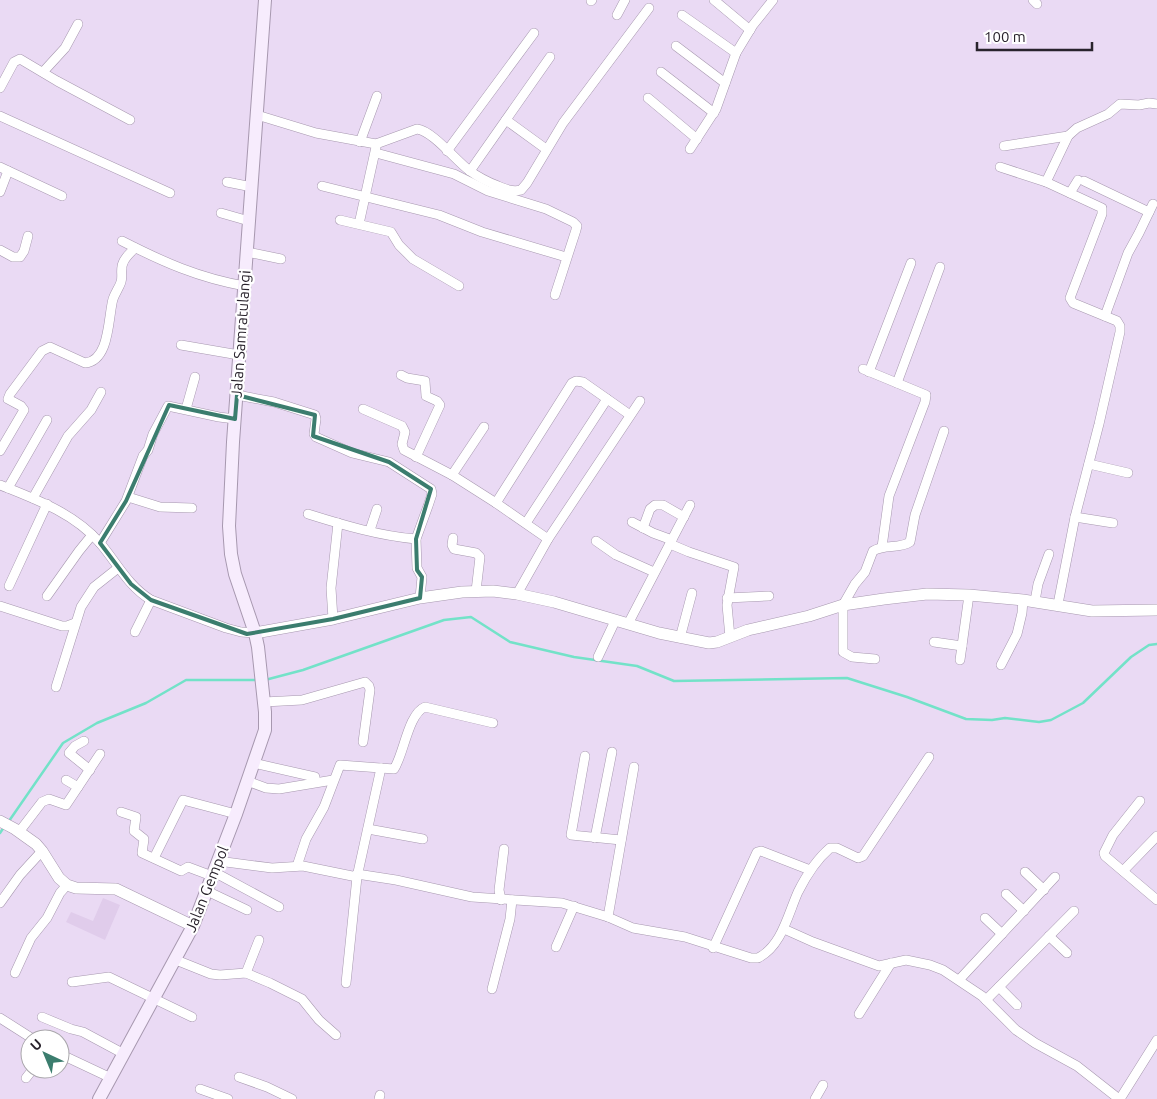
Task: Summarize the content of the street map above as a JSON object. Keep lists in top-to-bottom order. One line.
{"streets":{"main road":["Jalan Samratulangi","Jalan Gempol"]},"crossings":[["Jalan Samratulangi","Jalan Gempol"]],"scale_bar":"100 m","north":"top left"}
